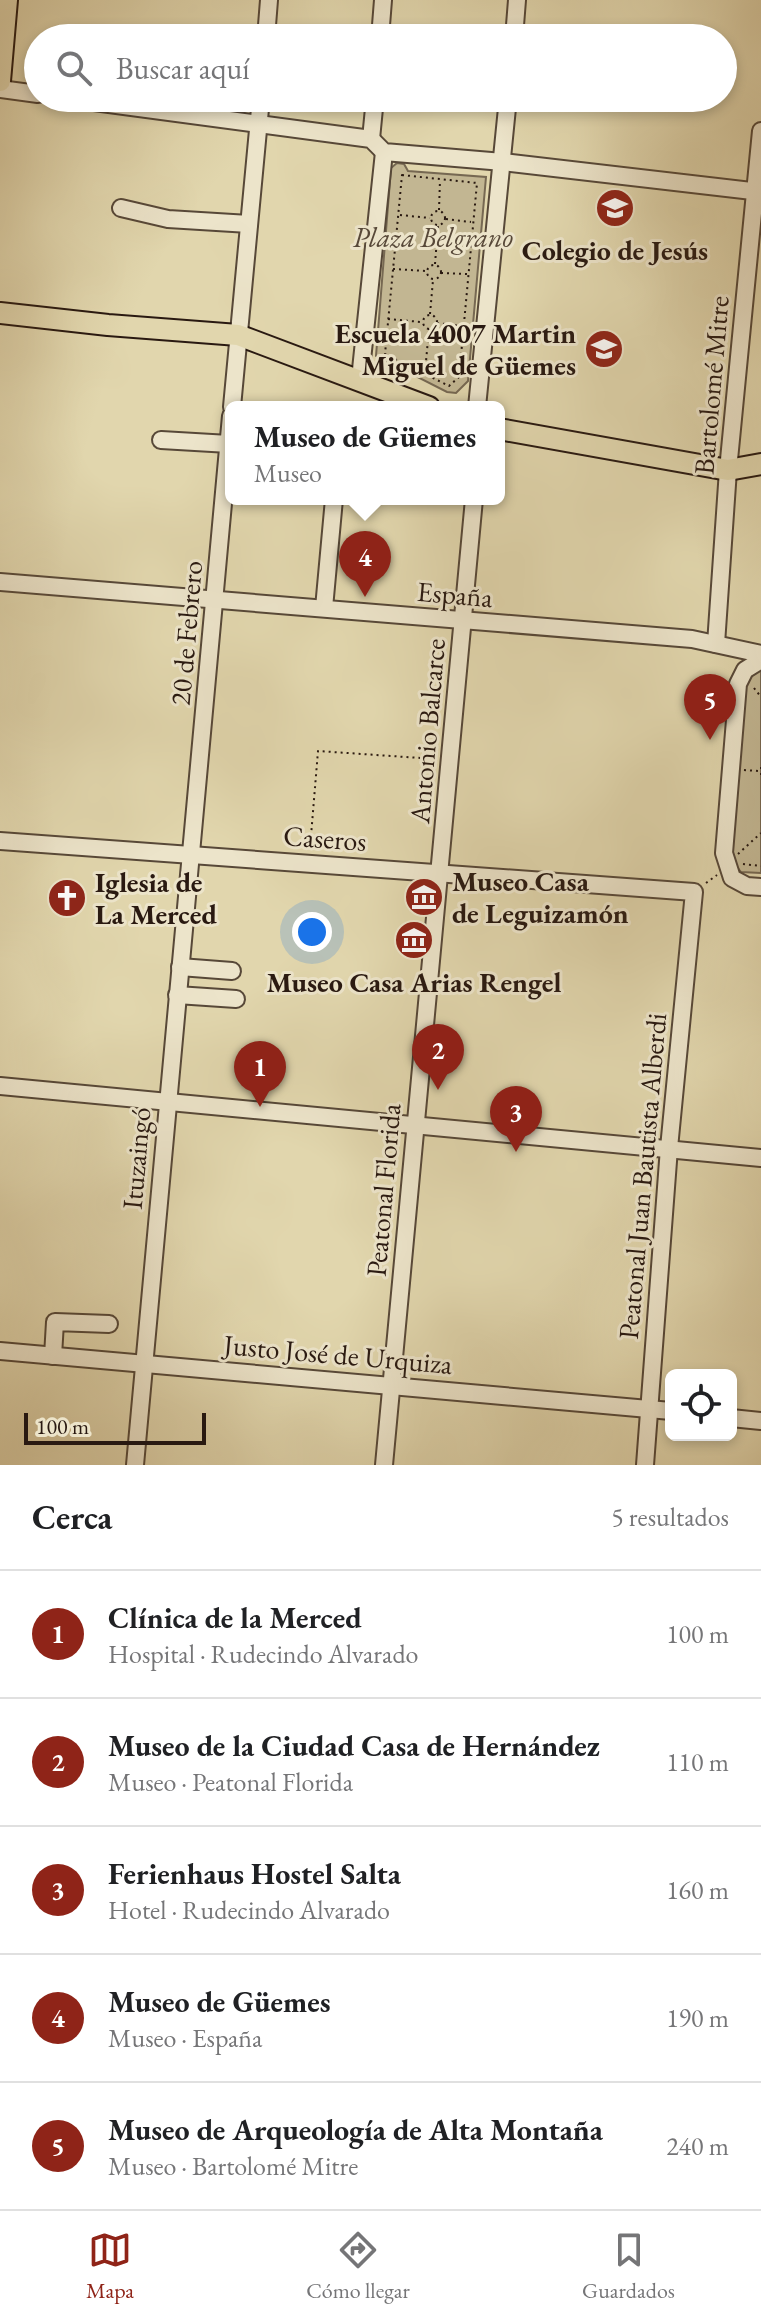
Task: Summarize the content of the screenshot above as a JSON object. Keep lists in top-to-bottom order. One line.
{"streets":{"street":["Bartolomé Mitre","España","20 de Febrero","Antonio Balcarce","Caseros","Ituzaingó","Peatonal Juan Bautista Alberdi","Peatonal Florida","Justo José de Urquiza"]},"crossings":[["Bartolomé Mitre","España"],["España","20 de Febrero"],["España","Antonio Balcarce"],["20 de Febrero","Caseros"],["20 de Febrero","Ituzaingó"],["Antonio Balcarce","Caseros"],["Antonio Balcarce","Peatonal Florida"],["Caseros","Ituzaingó"],["Caseros","Peatonal Juan Bautista Alberdi"],["Caseros","Peatonal Florida"],["Ituzaingó","Justo José de Urquiza"],["Peatonal Juan Bautista Alberdi","Justo José de Urquiza"],["Peatonal Florida","Justo José de Urquiza"]],"parks":["Plaza Belgrano"],"places":{"school or university":["Colegio de Jesús","Escuela 4007 Martin Miguel de Güemes"],"museum":["Museo Casa de Leguizamón","Museo Casa Arias Rengel"],"church":["Iglesia de La Merced"]},"scale_bar":"100 m","page":{"search":"Buscar aquí","popup":["Museo de Güemes","Museo"],"pins":["4","5","2","1","3"],"scale":"100 m","heading":["Cerca","5 resultados"],"list":[{"mark":"1","name":"Clínica de la Merced","note":"Hospital · Rudecindo Alvarado","value":"100 m"},{"mark":"2","name":"Museo de la Ciudad Casa de Hernández","note":"Museo · Peatonal Florida","value":"110 m"},{"mark":"3","name":"Ferienhaus Hostel Salta","note":"Hotel · Rudecindo Alvarado","value":"160 m"},{"mark":"4","name":"Museo de Güemes","note":"Museo · España","value":"190 m"},{"mark":"5","name":"Museo de Arqueología de Alta Montaña","note":"Museo · Bartolomé Mitre","value":"240 m"}],"nav":["Mapa","Cómo llegar","Guardados"]}}
